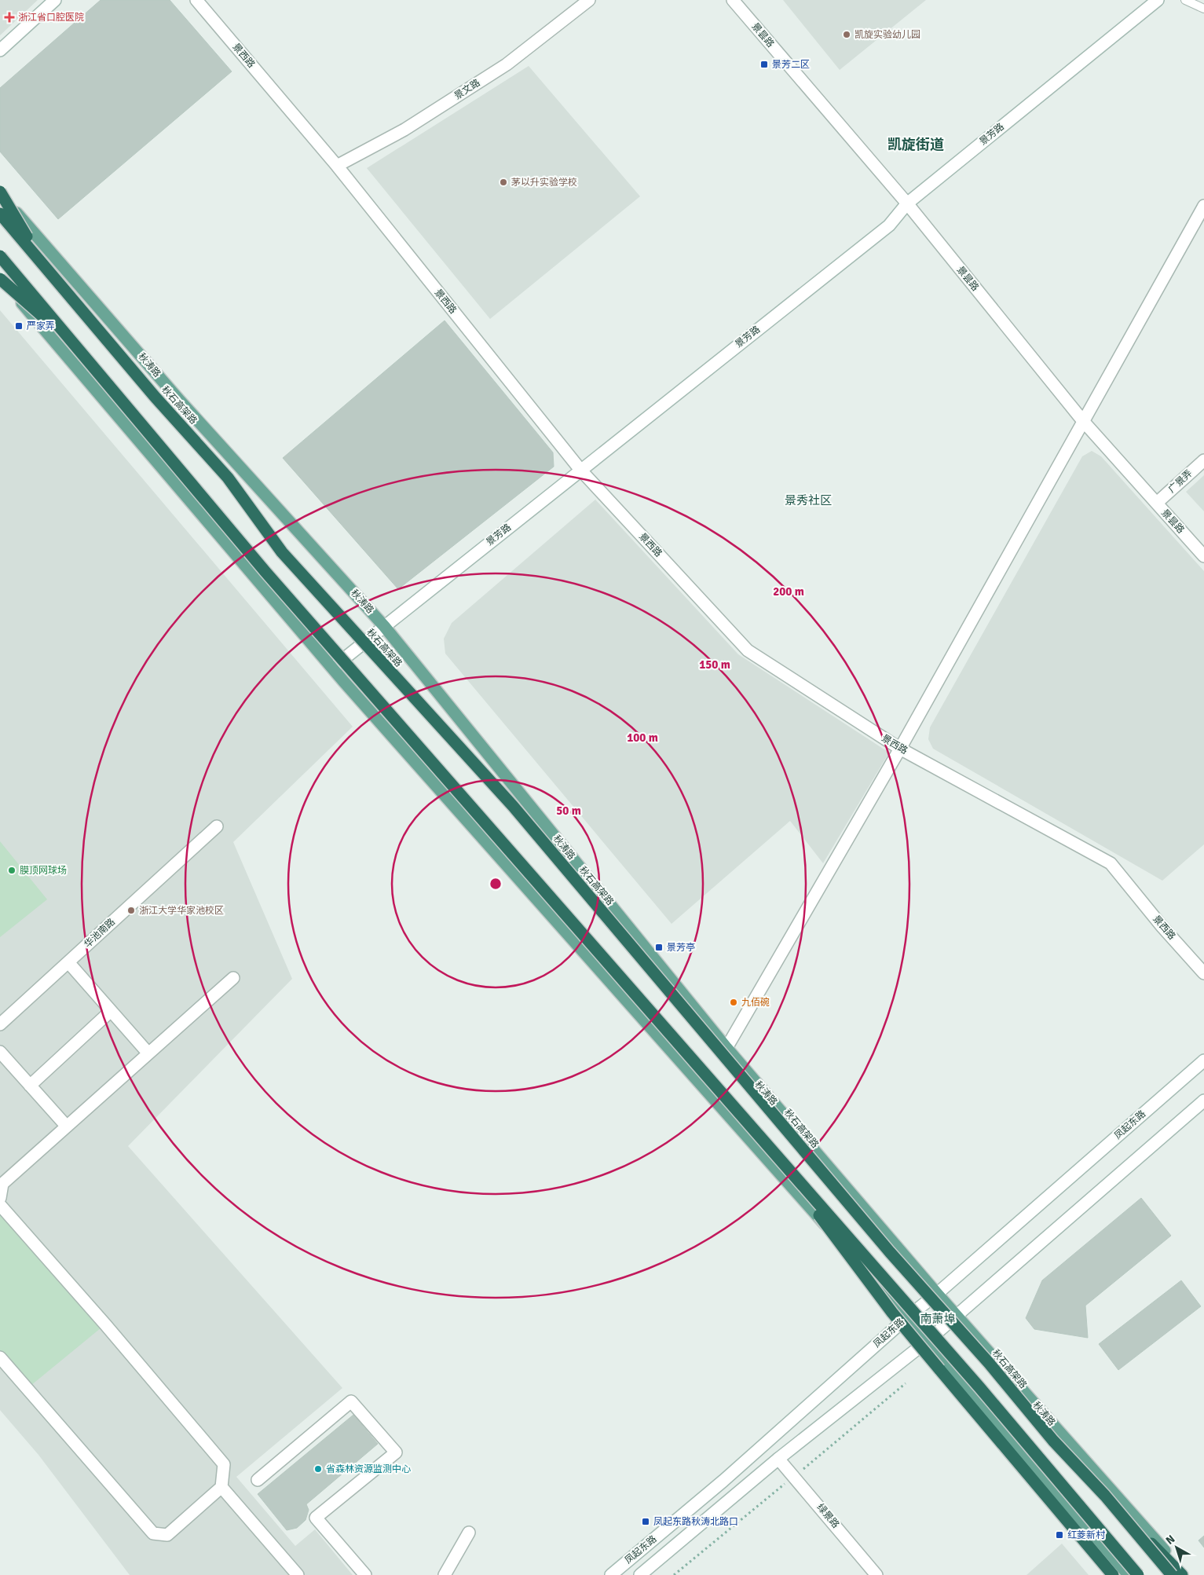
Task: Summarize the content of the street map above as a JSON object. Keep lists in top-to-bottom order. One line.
{"streets":{"highway":["秋石高架路"],"main road":["秋涛路"],"street":["景昙路","景西路","景文路","景芳路","广景弄","华池南路","凤起东路","绿景路"]},"crossings":[["景昙路","景芳路"],["景昙路","广景弄"],["景西路","景文路"],["景西路","景芳路"],["景芳路","秋涛路"],["秋涛路","凤起东路"],["凤起东路","绿景路"]],"districts":["凯旋街道","景秀社区","南萧埠"],"places":{"health":["浙江省口腔医院"],"other":["凯旋实验幼儿园","茅以升实验学校","膜顶网球场","浙江大学华家池校区","九佰碗","省森林资源监测中心"],"transit":["景芳二区","严家弄","景芳亭","凤起东路秋涛北路口","红菱新村"]},"north":"top left","rings":["200 m","150 m","100 m","50 m"]}
